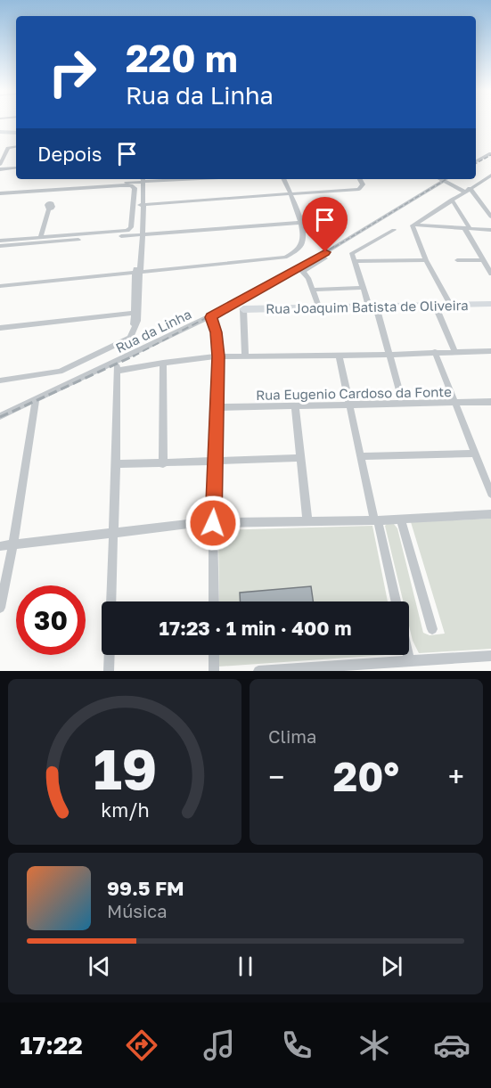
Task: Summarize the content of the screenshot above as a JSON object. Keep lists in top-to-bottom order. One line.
{"streets":{"street":["Rua Joaquim Batista de Oliveira","Rua da Linha","Rua Eugenio Cardoso da Fonte"]},"page":{"turn":["220 m","Rua da Linha"],"then":"Depois","limit":"30","trip":"17:23 · 1 min · 400 m","tile":"Clima","heat":["−","20°","+"],"song":["99.5 FM","Música"],"tabs":"17:22","gauge":["19","km/h"]}}
